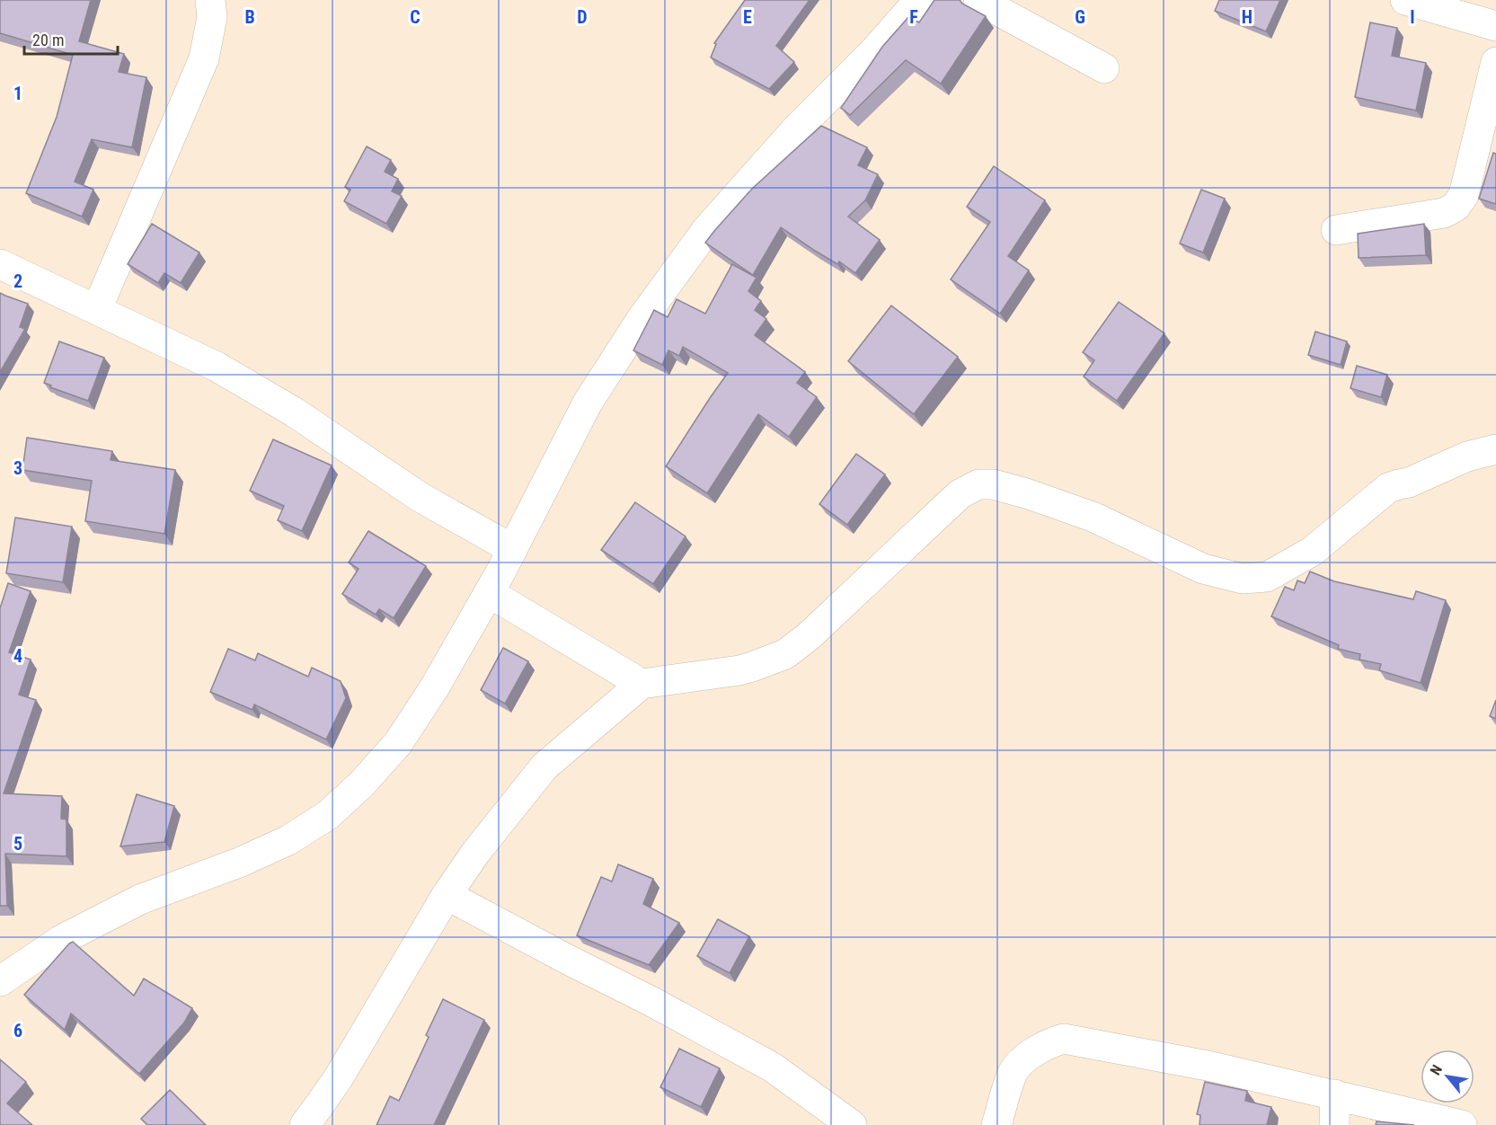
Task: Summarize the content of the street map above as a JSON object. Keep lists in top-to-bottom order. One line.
{"scale_bar":"20 m","north":"top left","grid":{"columns":["B","C","D","E","F","G","H","I"],"rows":["1","2","3","4","5","6"]}}
